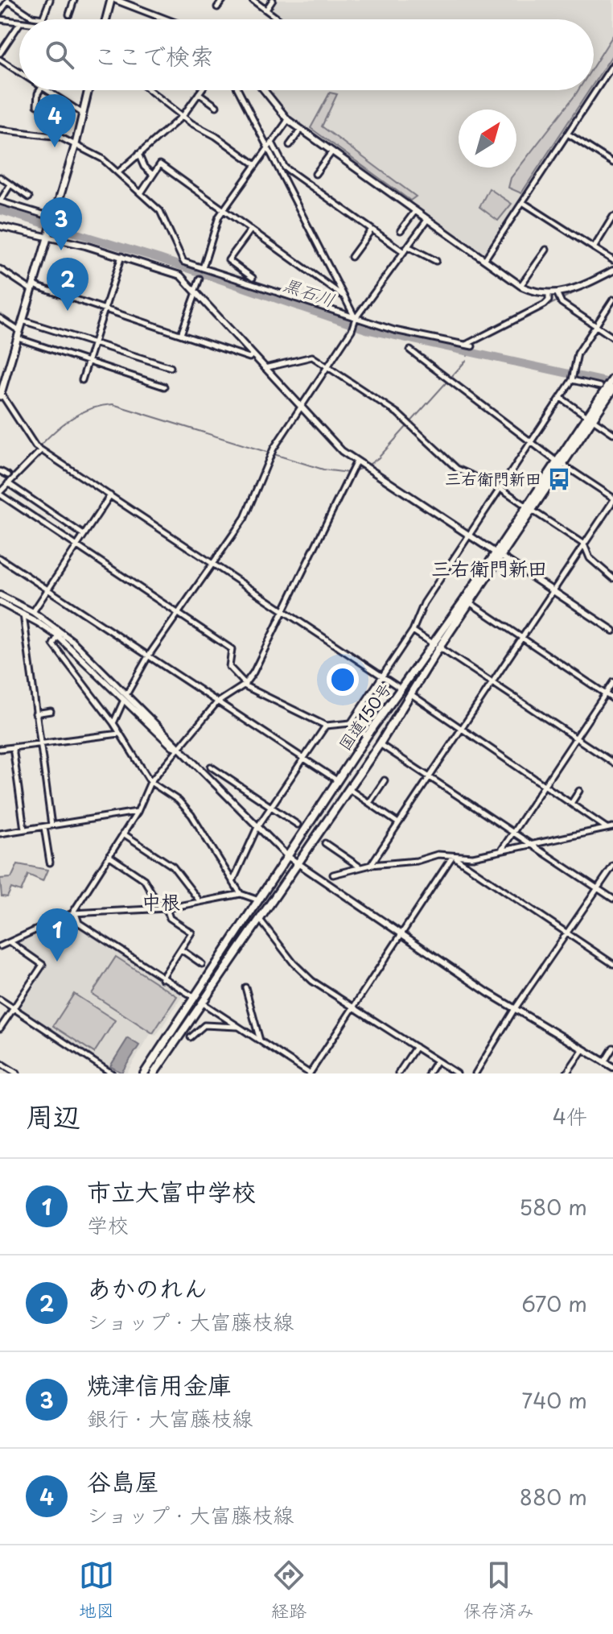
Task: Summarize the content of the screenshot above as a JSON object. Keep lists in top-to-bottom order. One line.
{"streets":{"highway":["国道150号"]},"districts":["三右衛門新田","中根"],"water":["黒石川"],"places":{"bus stop":["三右衛門新田"]},"north":"top right","page":{"search":"ここで検索","pins":["4","3","2","1"],"heading":["周辺","4件"],"list":[{"mark":"1","name":"市立大富中学校","note":"学校","value":"580 m"},{"mark":"2","name":"あかのれん","note":"ショップ · 大富藤枝線","value":"670 m"},{"mark":"3","name":"焼津信用金庫","note":"銀行 · 大富藤枝線","value":"740 m"},{"mark":"4","name":"谷島屋","note":"ショップ · 大富藤枝線","value":"880 m"}],"nav":["地図","経路","保存済み"]}}
